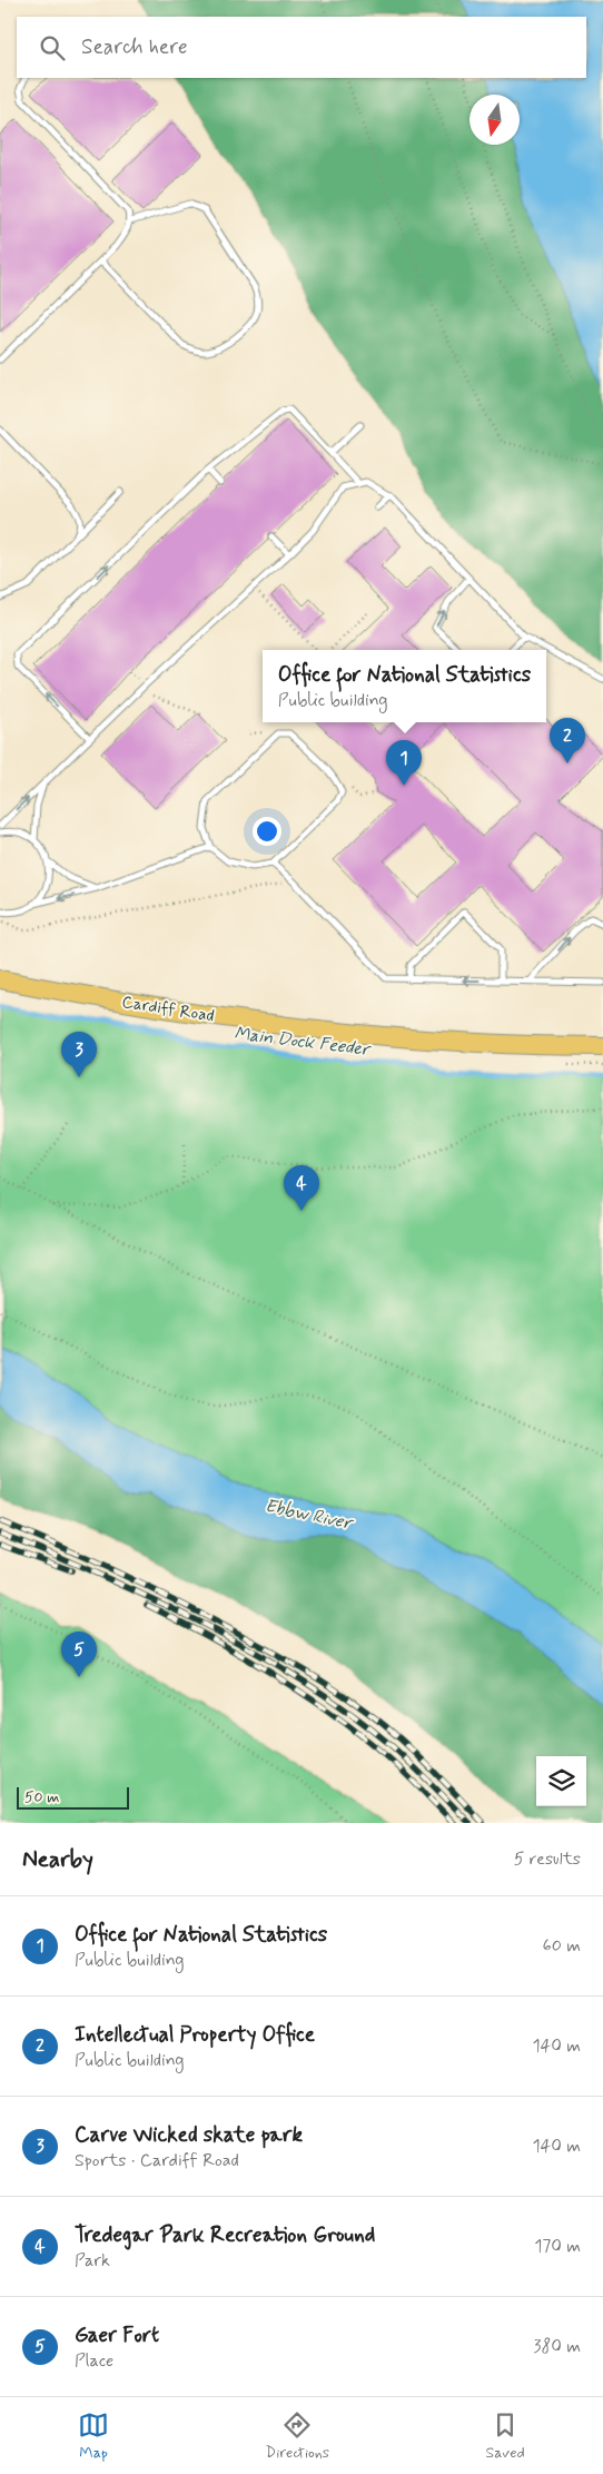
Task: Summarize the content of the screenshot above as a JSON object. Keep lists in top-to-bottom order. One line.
{"streets":{"main road":["Cardiff Road"]},"water":["Main Dock Feeder","Ebbw River"],"scale_bar":"50 m","north":"bottom","page":{"search":"Search here","popup":["Office for National Statistics","Public building"],"pins":["2","1","3","4","5"],"scale":"50 m","heading":["Nearby","5 results"],"list":[{"mark":"1","name":"Office for National Statistics","note":"Public building","value":"60 m"},{"mark":"2","name":"Intellectual Property Office","note":"Public building","value":"140 m"},{"mark":"3","name":"Carve Wicked skate park","note":"Sports · Cardiff Road","value":"140 m"},{"mark":"4","name":"Tredegar Park Recreation Ground","note":"Park","value":"170 m"},{"mark":"5","name":"Gaer Fort","note":"Place","value":"380 m"}],"nav":["Map","Directions","Saved"]}}
